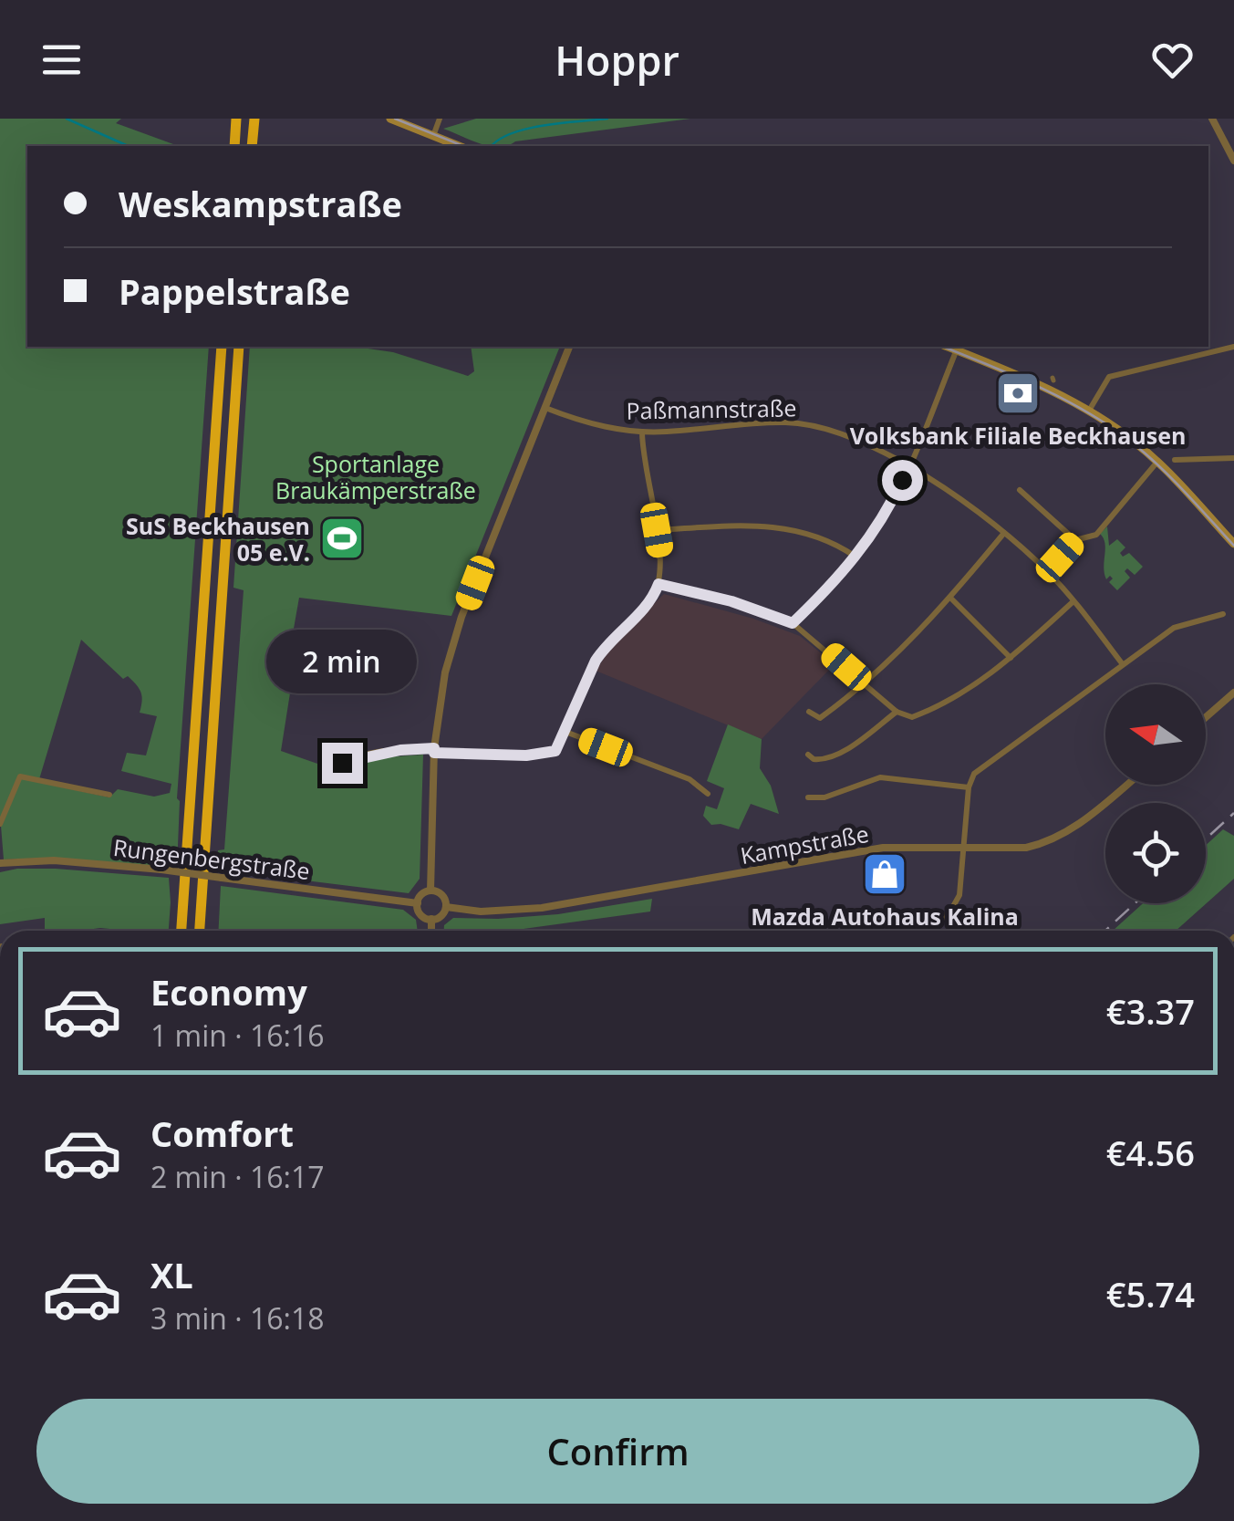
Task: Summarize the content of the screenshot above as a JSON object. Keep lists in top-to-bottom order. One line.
{"streets":{"street":["Paßmannstraße","Kampstraße","Rungenbergstraße"]},"crossings":[["Kampstraße","Rungenbergstraße"]],"parks":["Sportanlage Braukämperstraße"],"places":{"bank":["Volksbank Filiale Beckhausen"],"sports":["SuS Beckhausen 05 e.V."],"shop":["Mazda Autohaus Kalina"]},"north":"left","page":{"header":"Hoppr","banner":["Weskampstraße","Pappelstraße"],"bubble":"2 min","list":[{"name":"Economy","note":"1 min · 16:16","value":"€3.37"},{"name":"Comfort","note":"2 min · 16:17","value":"€4.56"},{"name":"XL","note":"3 min · 16:18","value":"€5.74"}],"buttons":"Confirm"}}
